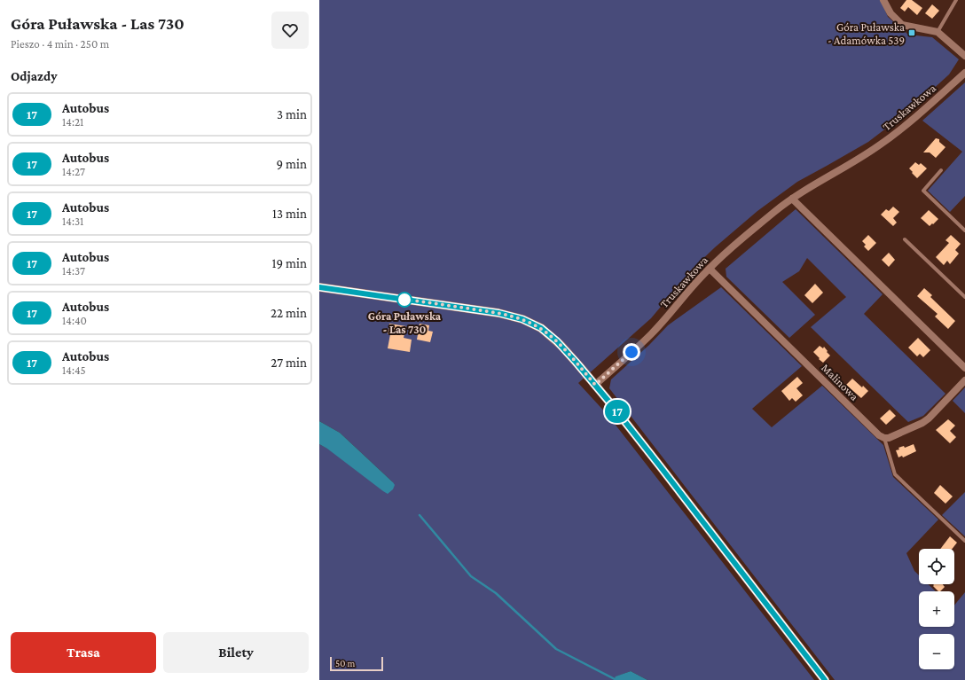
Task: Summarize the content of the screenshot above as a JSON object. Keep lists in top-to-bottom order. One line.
{"streets":{"street":["Truskawkowa","Malinowa"]},"crossings":[["Truskawkowa","Malinowa"]],"places":{"transit":["Góra Puławska - Adamówka 539"],"other":["Góra Puławska - Las 730"]},"lines":["bus line 17"],"scale_bar":"50 m","page":{"heading":[["Góra Puławska - Las 730","Pieszo · 4 min · 250 m"],"Odjazdy"],"on_map":"17","list":[{"mark":"17","name":"Autobus","note":"14:21","value":"3 min"},{"mark":"17","name":"Autobus","note":"14:27","value":"9 min"},{"mark":"17","name":"Autobus","note":"14:31","value":"13 min"},{"mark":"17","name":"Autobus","note":"14:37","value":"19 min"},{"mark":"17","name":"Autobus","note":"14:40","value":"22 min"},{"mark":"17","name":"Autobus","note":"14:45","value":"27 min"}],"map_buttons":["+","−"],"buttons":["Trasa","Bilety"],"scale":"50 m"}}
